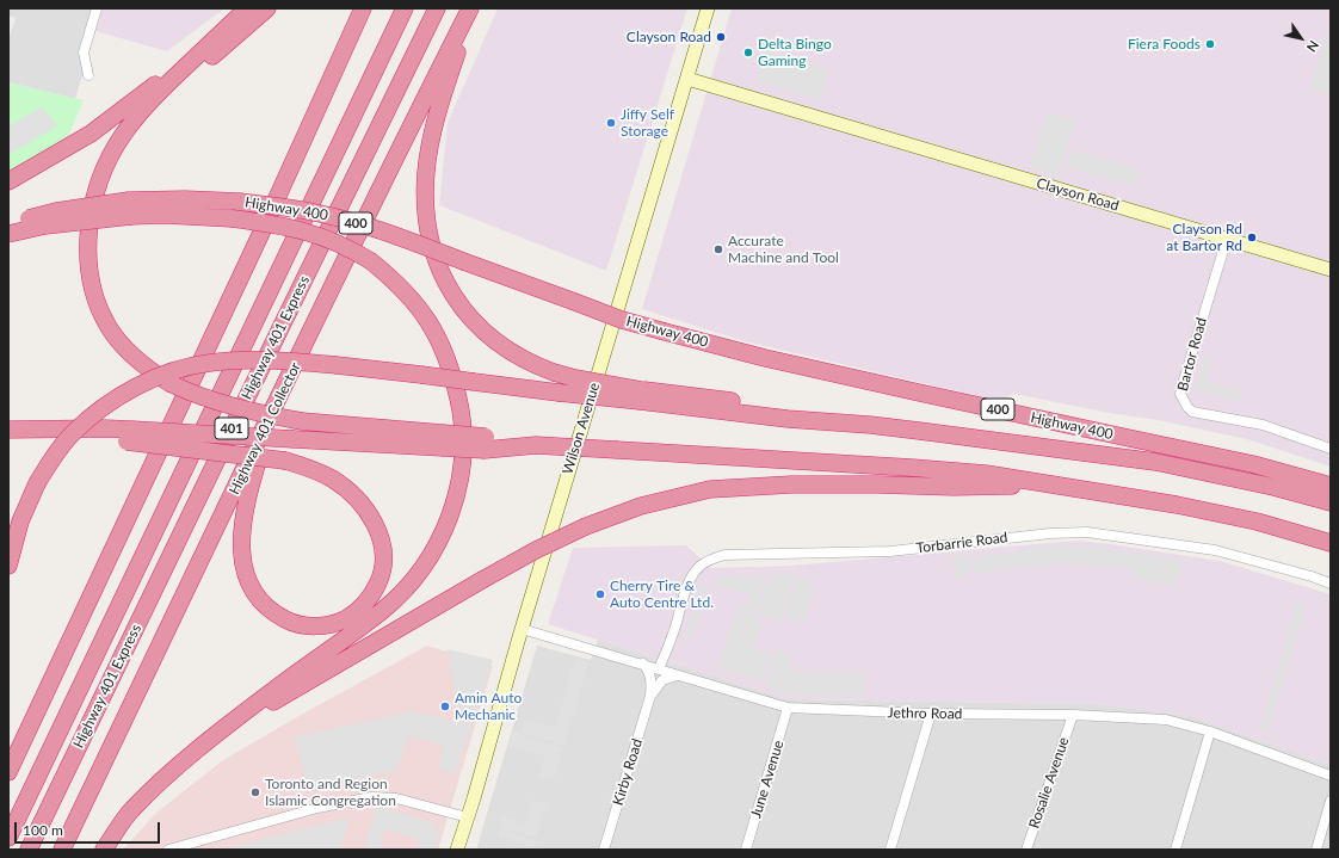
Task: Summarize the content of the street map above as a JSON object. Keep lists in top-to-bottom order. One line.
{"streets":{"highway":["Highway 400","400","Highway 401 Express","401","Highway 401 Collector"],"main road":["Clayson Road","Wilson Avenue"],"street":["Bartor Road","Torbarrie Road","Jethro Road","Kirby Road","June Avenue","Rosalie Avenue"]},"crossings":[["Clayson Road","Bartor Road"],["Clayson Road","Wilson Avenue"],["Wilson Avenue","Jethro Road"],["Torbarrie Road","Jethro Road"],["Jethro Road","Kirby Road"],["Jethro Road","June Avenue"],["Jethro Road","Rosalie Avenue"]],"places":["Clayson Road","Fiera Foods","Delta Bingo Gaming","Jiffy Self Storage","Clayson Rd at Bartor Rd","Accurate Machine and Tool","Cherry Tire & Auto Centre Ltd.","Amin Auto Mechanic","Toronto and Region Islamic Congregation"],"scale_bar":"100 m","north":"bottom right"}
